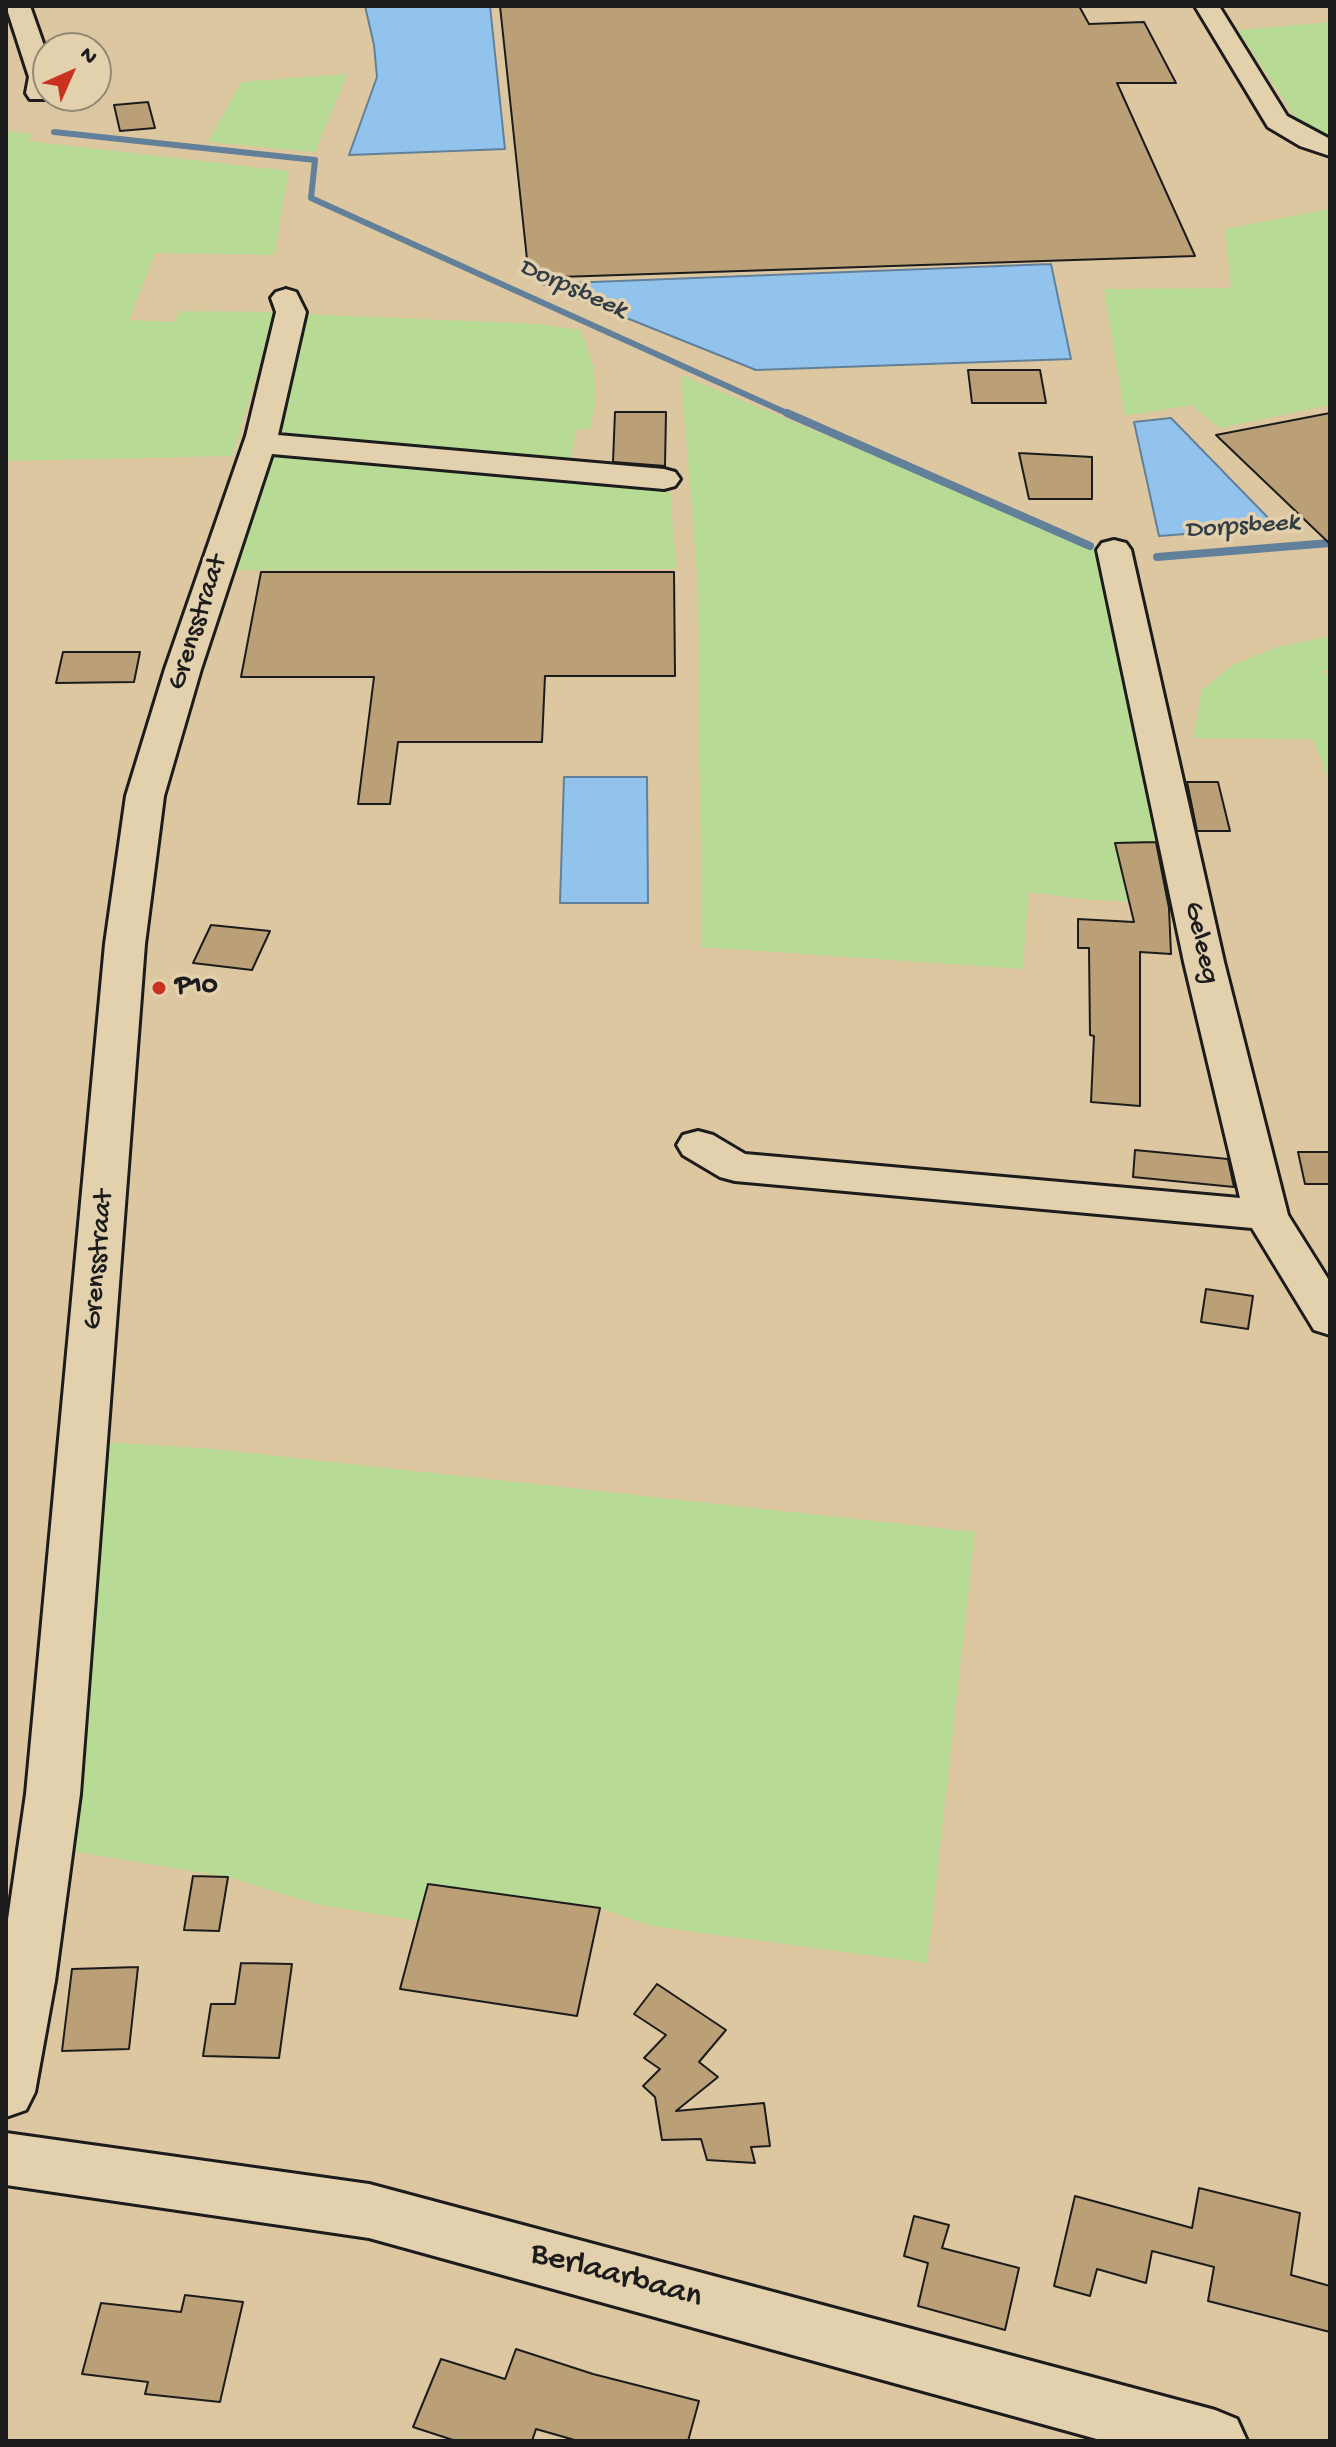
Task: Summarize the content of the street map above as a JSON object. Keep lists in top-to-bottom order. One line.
{"streets":{"street":["Grensstraat","Geleeg","Berlaarbaan"]},"water":["Dorpsbeek"],"places":["P10"],"north":"top right"}
